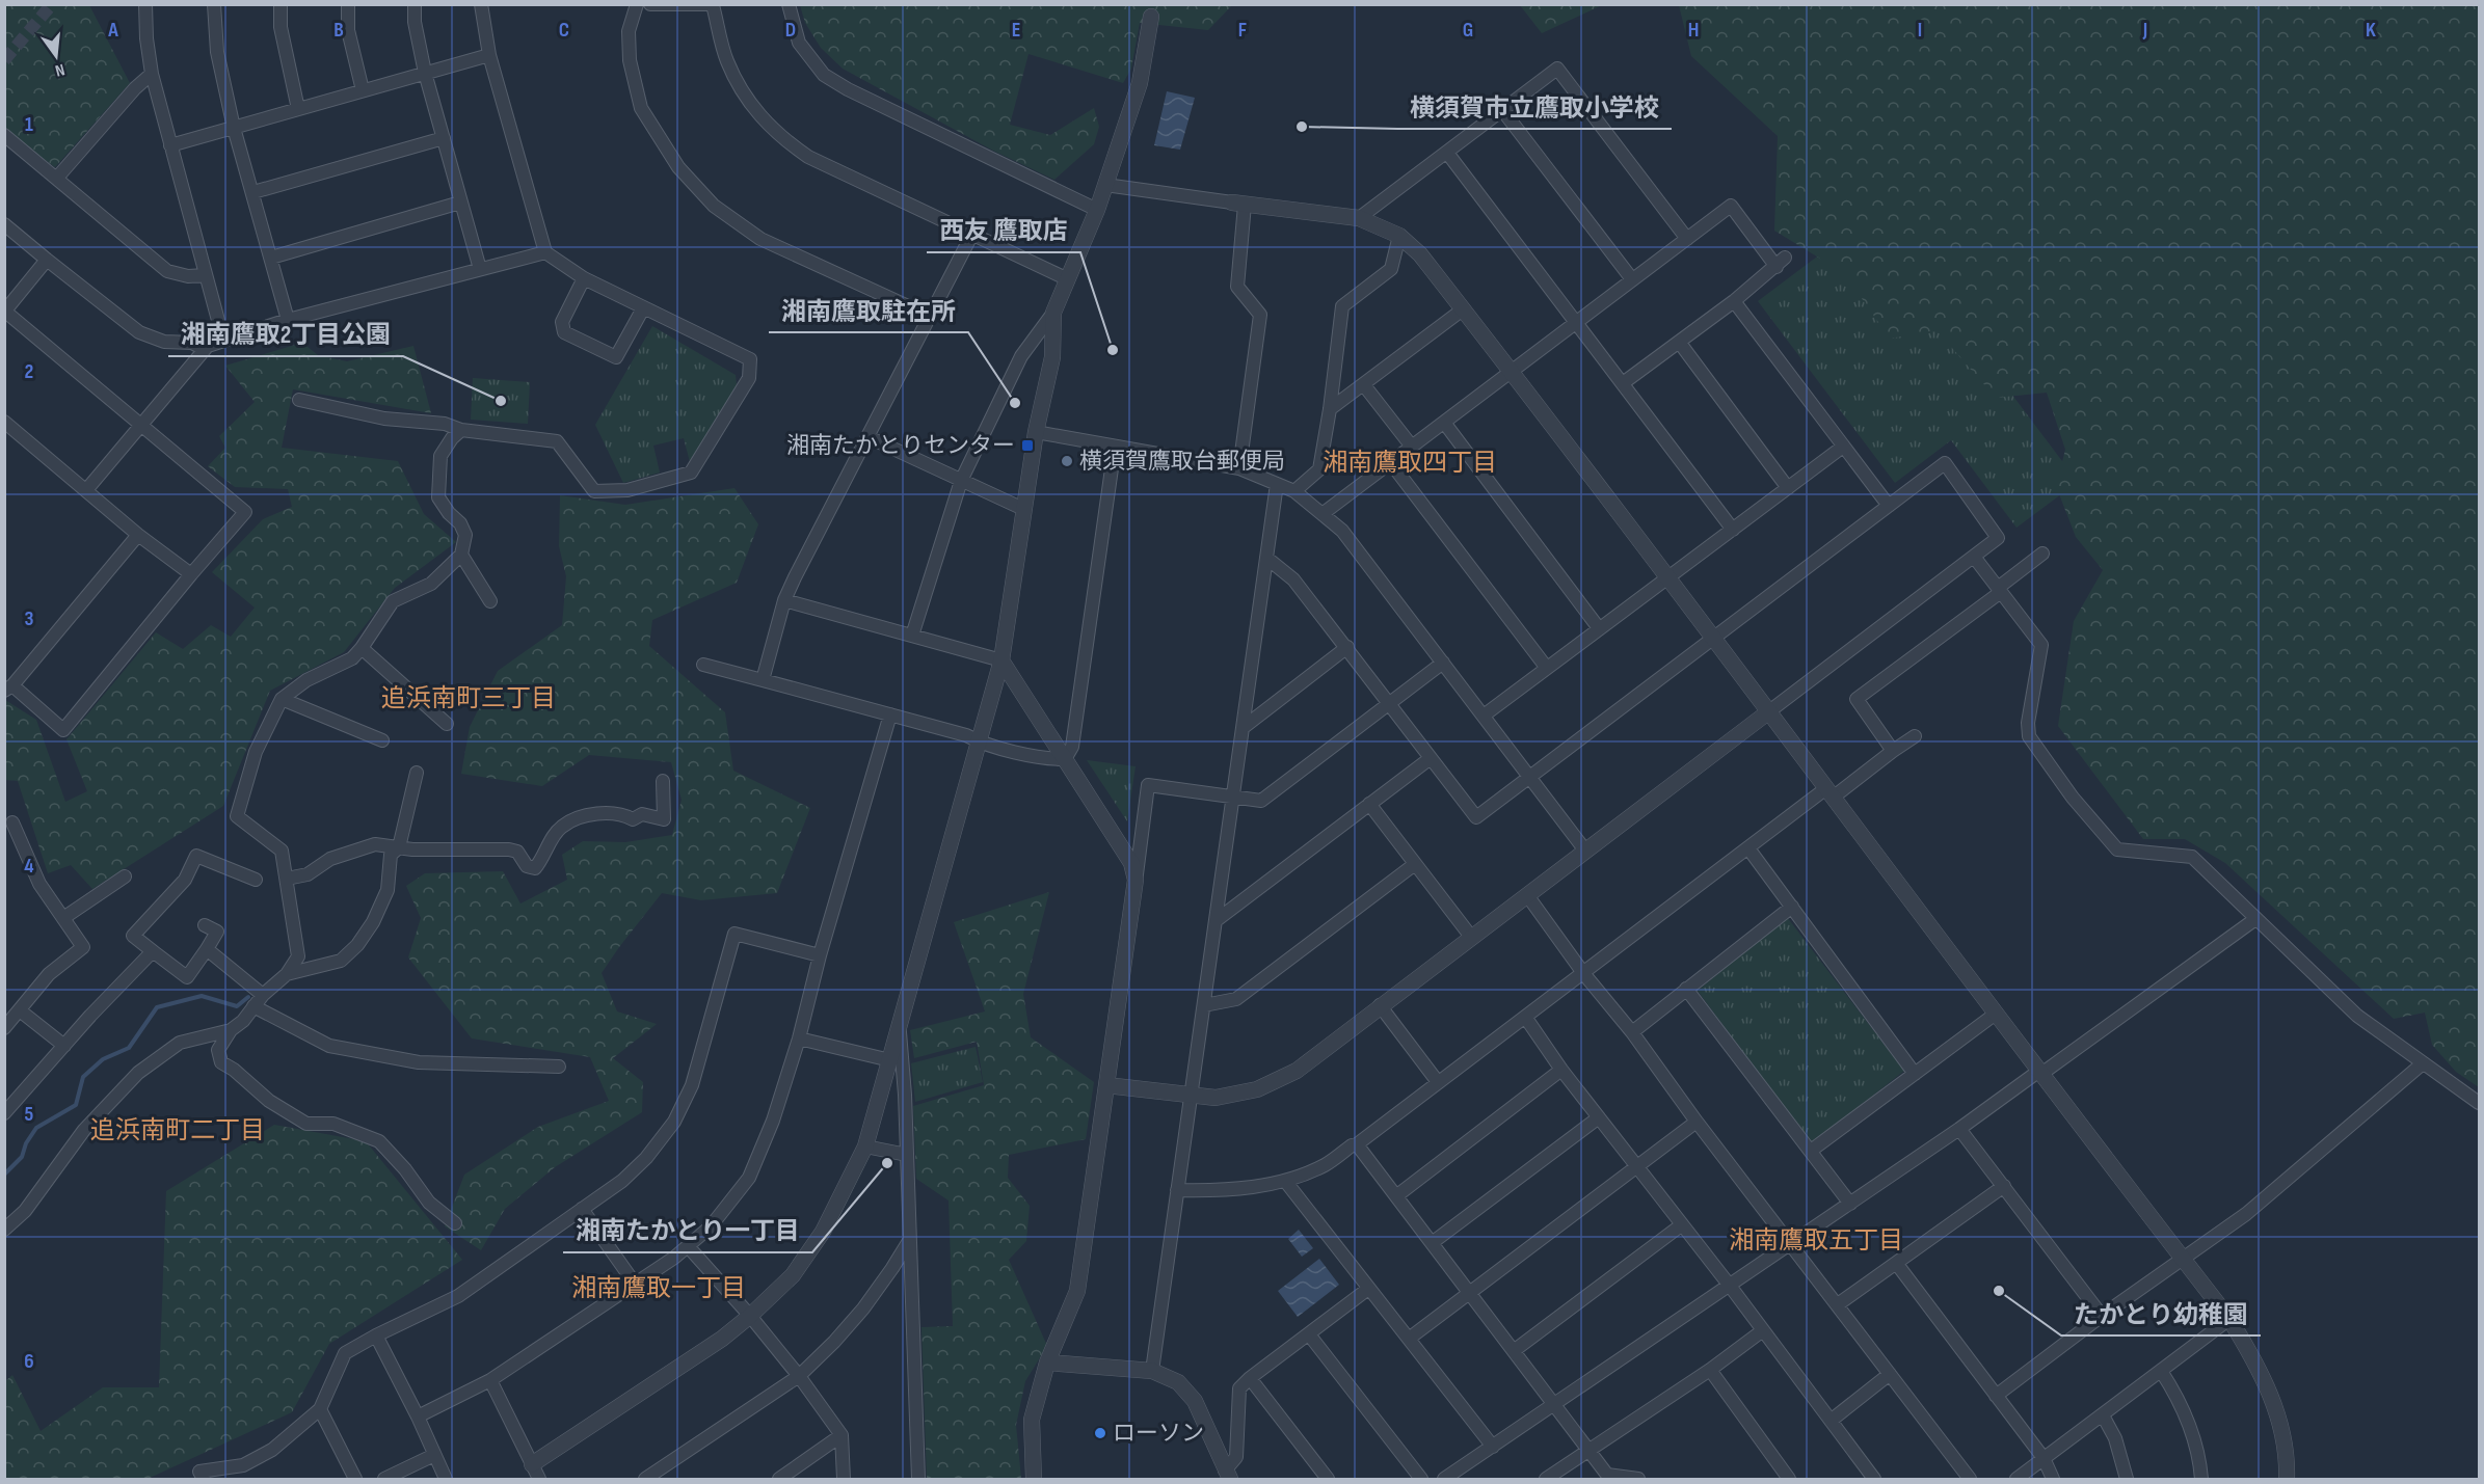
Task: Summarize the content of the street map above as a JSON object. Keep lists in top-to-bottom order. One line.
{"districts":["湘南鷹取四丁目","追浜南町三丁目","追浜南町二丁目","湘南鷹取五丁目","湘南鷹取一丁目"],"places":{"other":["横須賀市立鷹取小学校","西友 鷹取店","湘南鷹取2丁目公園","湘南鷹取駐在所","横須賀鷹取台郵便局","湘南たかとり一丁目","たかとり幼稚園","ローソン"],"transit":["湘南たかとりセンター"]},"north":"bottom","grid":{"columns":["A","B","C","D","E","F","G","H","I","J","K"],"rows":["1","2","3","4","5","6"]}}
